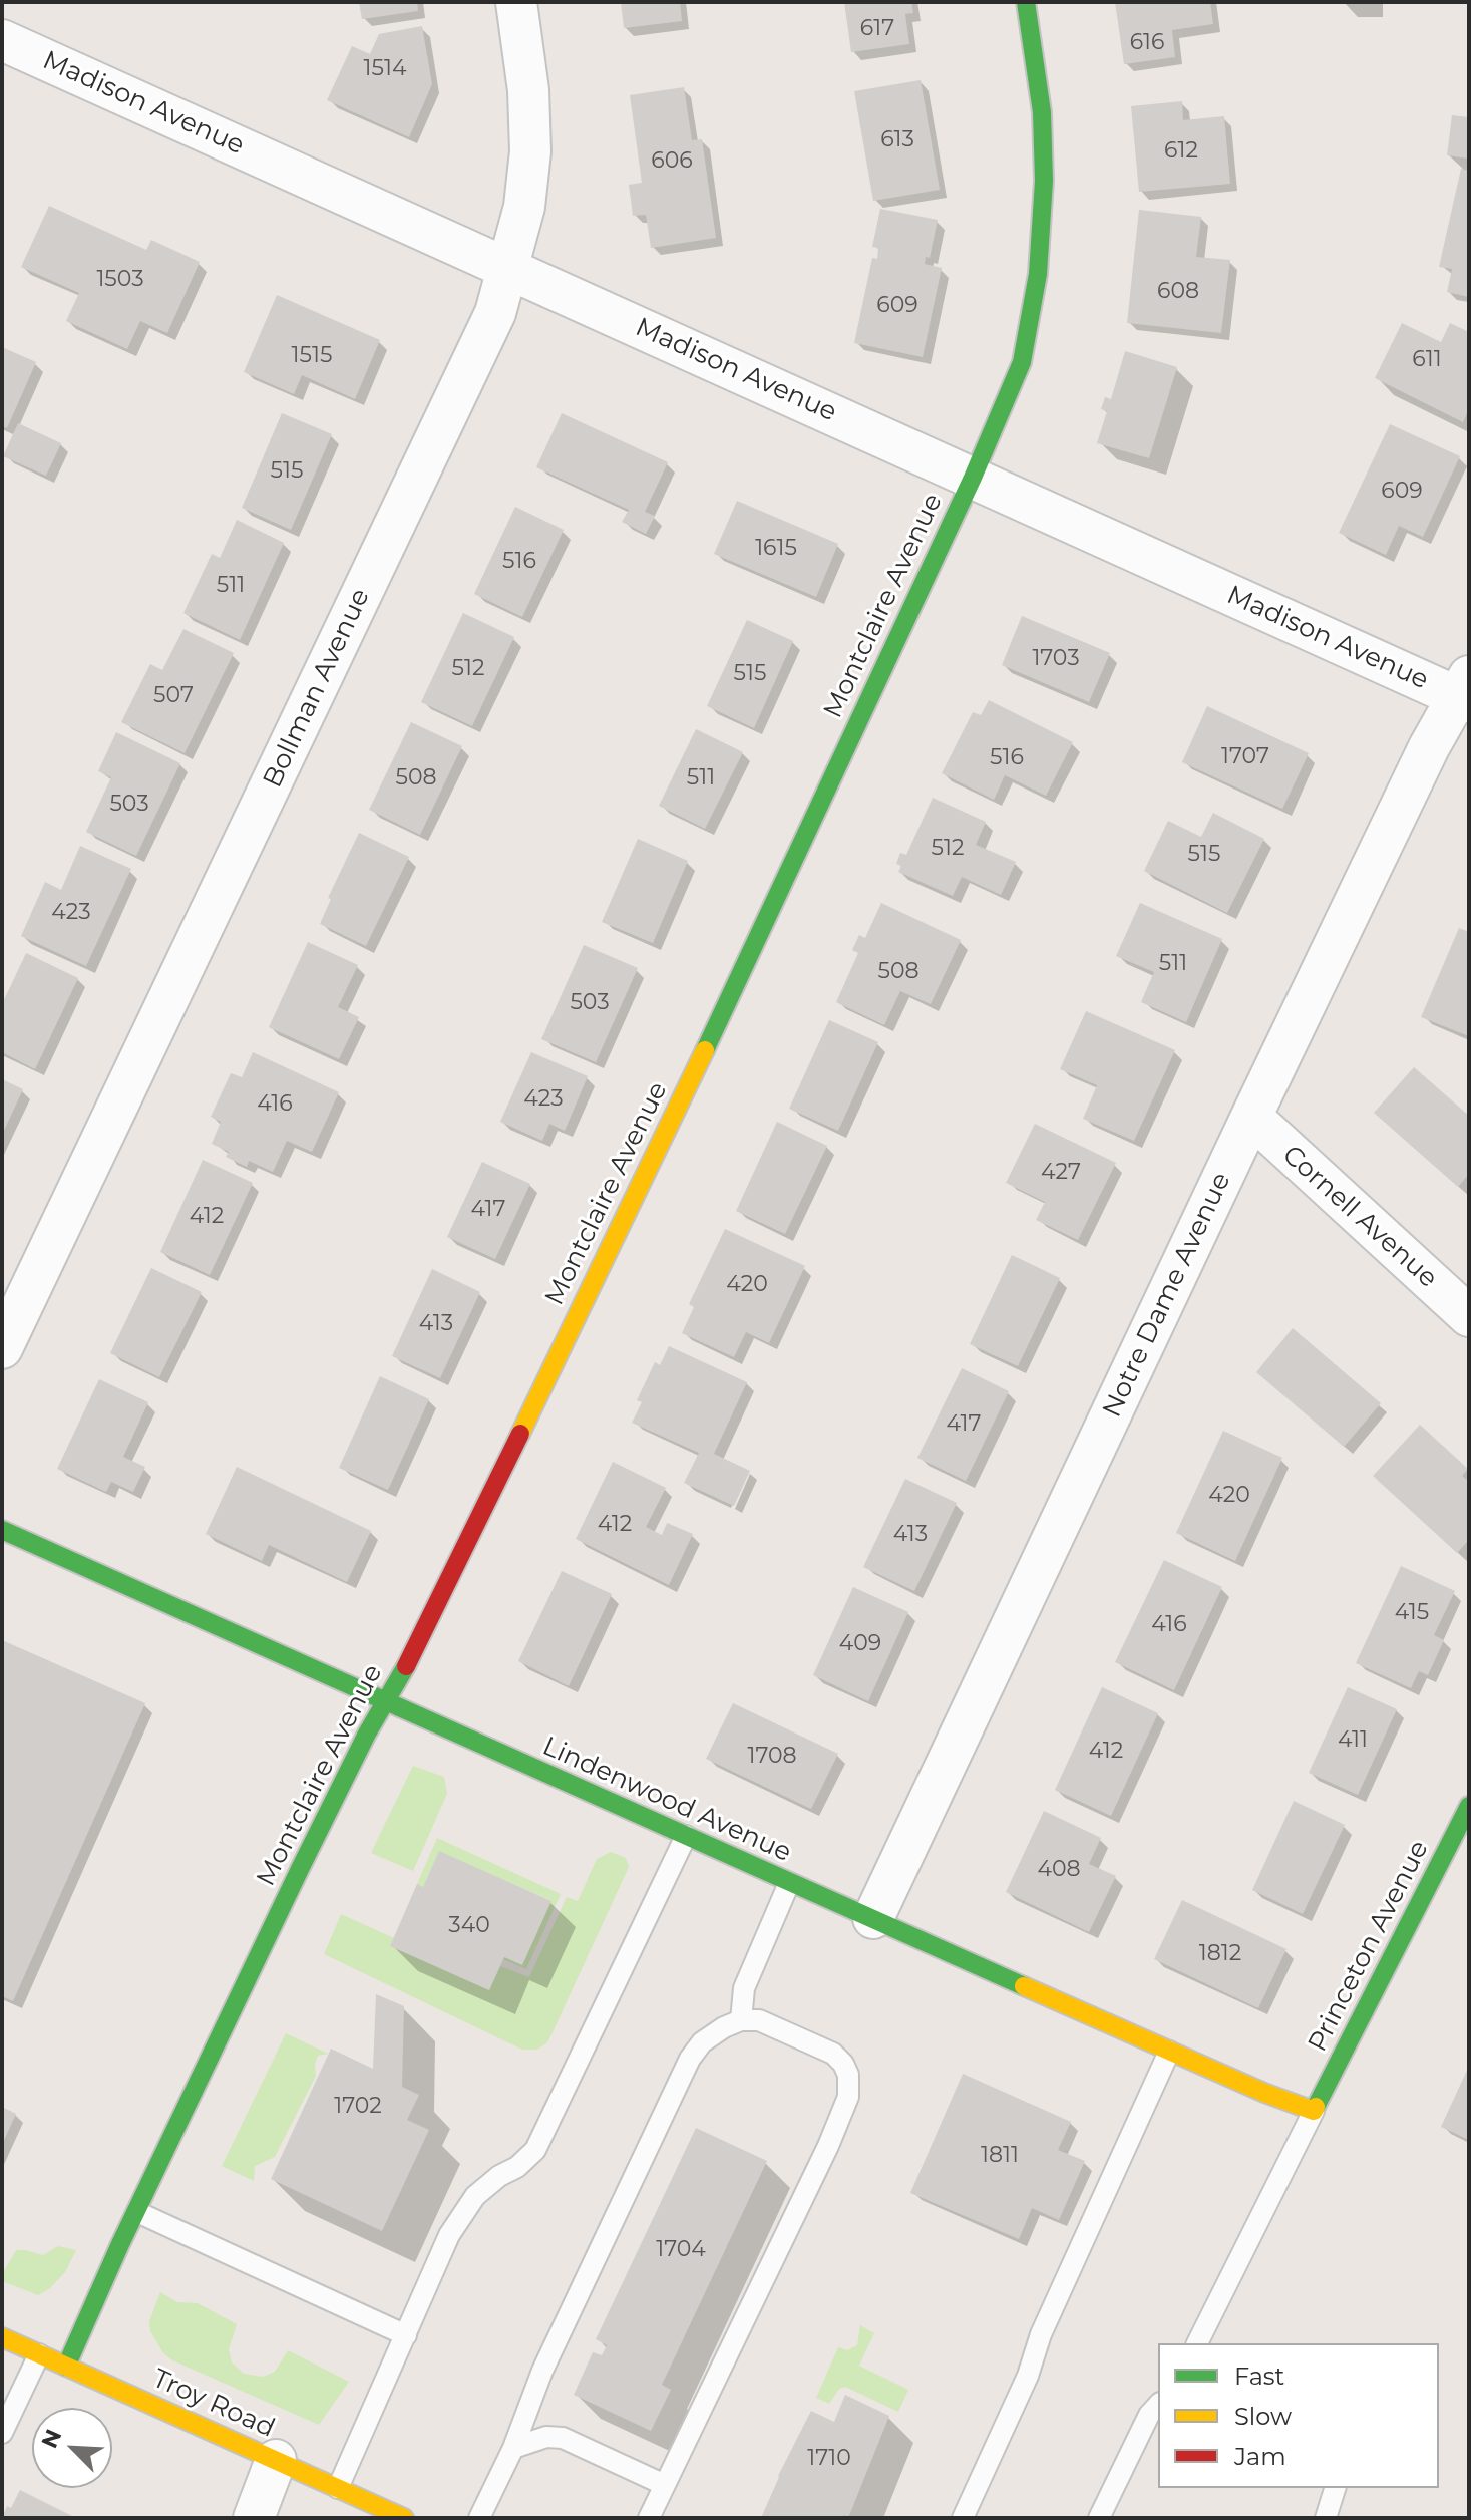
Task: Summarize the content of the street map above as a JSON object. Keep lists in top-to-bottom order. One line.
{"streets":{"street":["Madison Avenue","Montclaire Avenue","Bollman Avenue","Cornell Avenue","Notre Dame Avenue","Lindenwood Avenue","Princeton Avenue","Troy Road"]},"crossings":[["Madison Avenue","Montclaire Avenue"],["Madison Avenue","Bollman Avenue"],["Madison Avenue","Notre Dame Avenue"],["Montclaire Avenue","Lindenwood Avenue"],["Montclaire Avenue","Troy Road"],["Cornell Avenue","Notre Dame Avenue"],["Notre Dame Avenue","Lindenwood Avenue"],["Lindenwood Avenue","Princeton Avenue"]],"house_numbers":["617","616","1514","613","612","606","1503","608","609","1515","611","515","609","1615","516","511","1703","512","515","507","1707","516","508","511","503","512","515","423","511","508","503","423","416","427","417","412","420","413","417","420","412","413","415","416","409","411","412","1708","408","340","1812","1702","1811","1704","1710"],"legend":["Fast","Slow","Jam"],"north":"top left"}
